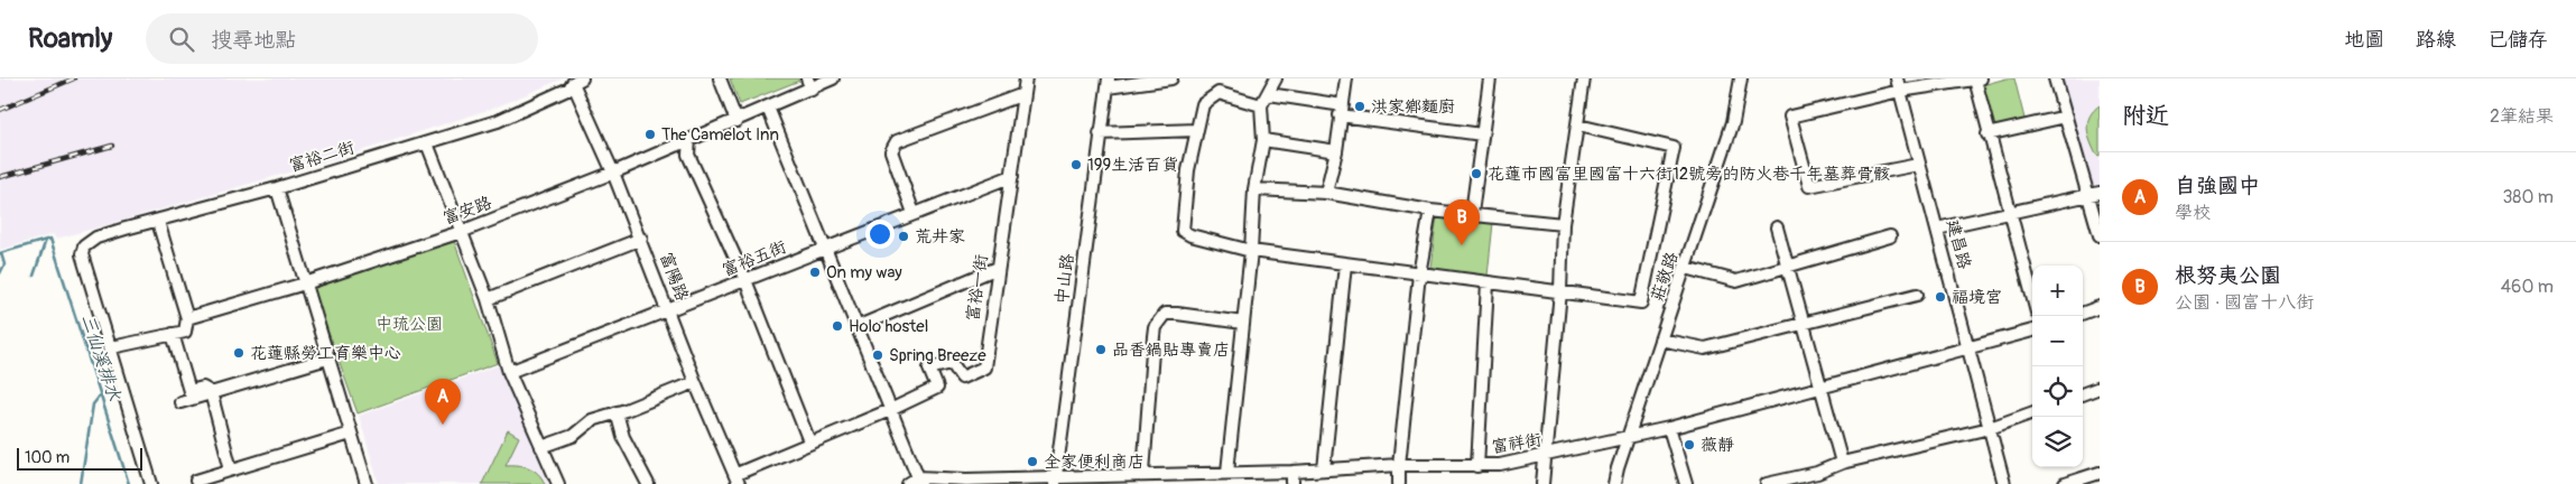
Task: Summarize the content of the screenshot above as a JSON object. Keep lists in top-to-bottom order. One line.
{"streets":{"street":["富裕二街","富安路","建昌路","富裕五街","富陽路","莊敬路","中山路","富裕一街","富祥街"]},"crossings":[["富裕二街","富陽路"],["富安路","富陽路"],["建昌路","富祥街"],["富裕五街","富陽路"],["富裕五街","富裕一街"],["富陽路","富裕一街"],["莊敬路","富祥街"],["中山路","富祥街"]],"water":["三仙溪排水"],"parks":["中琉公園"],"places":["洪家鄉麵廚","The Camelot Inn","199生活百貨","花蓮市國富里國富十六街12號旁的防火巷千年墓葬骨骸","荒井家","On my way","福境宮","Holo hostel","品香鍋貼專賣店","花蓮縣勞工育樂中心","Spring Breeze","薇靜","全家便利商店"],"scale_bar":"100 m","page":{"header":"Roamly","search":"搜尋地點","nav":["地圖","路線","已儲存"],"heading":["附近","2筆結果"],"list":[{"mark":"A","name":"自強國中","note":"學校","value":"380 m"},{"mark":"B","name":"根努夷公園","note":"公園 · 國富十八街","value":"460 m"}],"pins":["B","A"],"map_buttons":["+","−"],"scale":"100 m"}}
